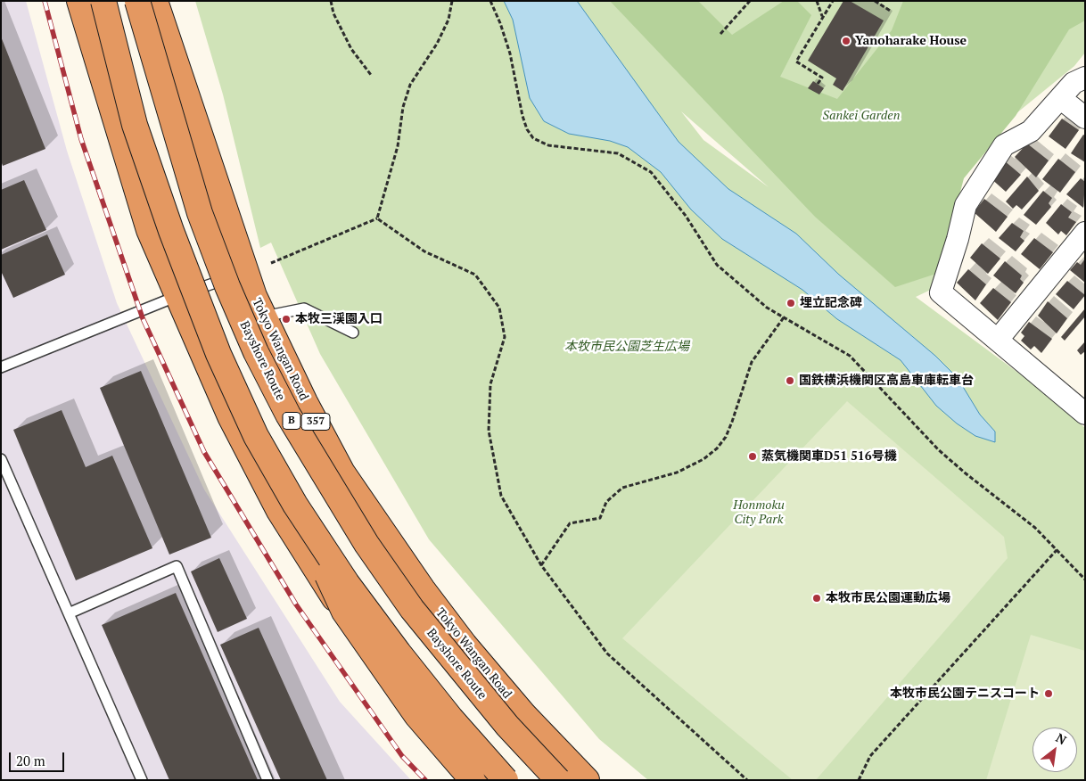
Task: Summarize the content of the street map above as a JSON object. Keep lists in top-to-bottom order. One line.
{"streets":{"highway":["Tokyo Wangan Road","Bayshore Route","B","357"]},"crossings":[["Tokyo Wangan Road","B"],["Bayshore Route","B"]],"parks":["Sankei Garden","本牧市民公園芝生広場","Honmoku City Park"],"places":["Yanoharake House","埋立記念碑","本牧三渓園入口","国鉄横浜機関区高島車庫転車台","蒸気機関車D51 516号機","本牧市民公園運動広場","本牧市民公園テニスコート"],"scale_bar":"20 m","north":"top right"}
